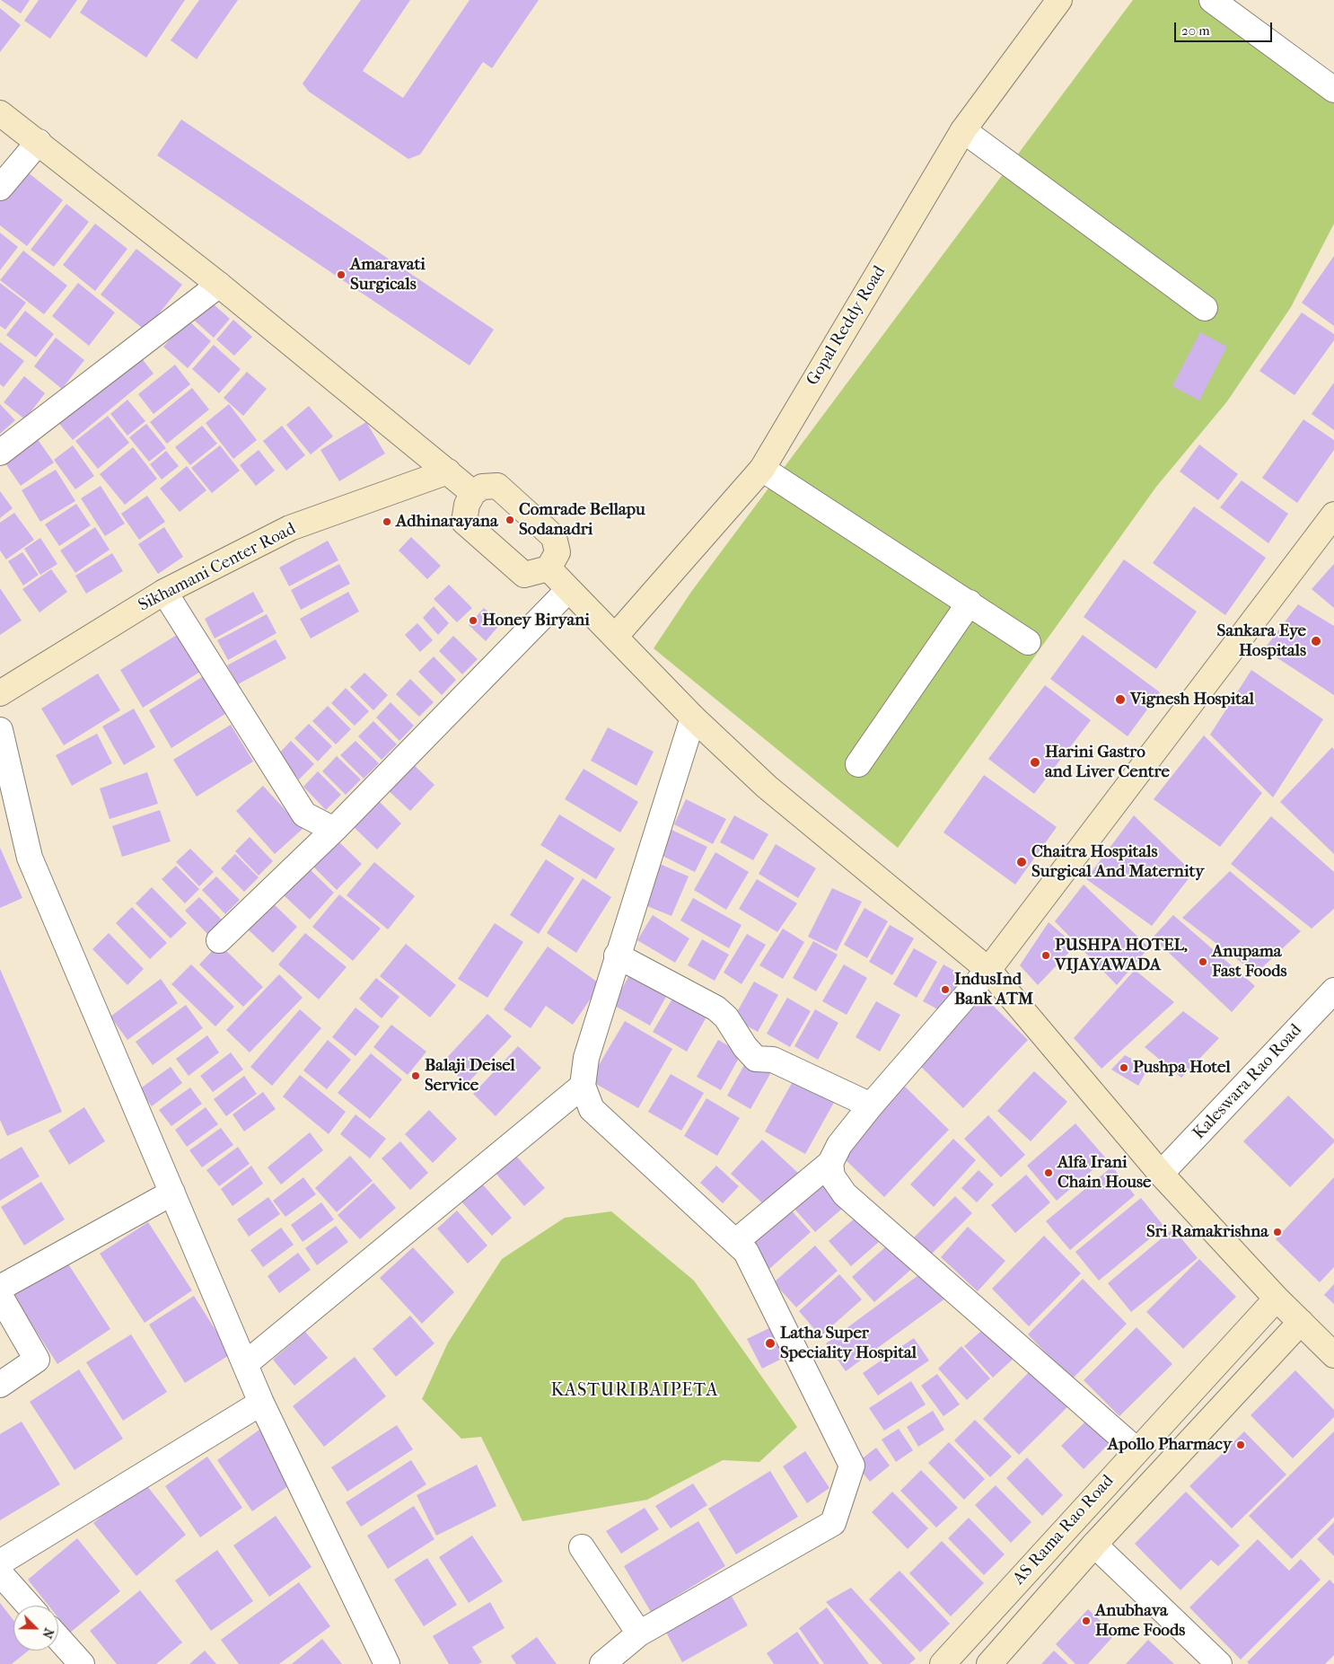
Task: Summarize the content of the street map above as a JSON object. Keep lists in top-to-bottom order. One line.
{"streets":{"street":["Gopal Reddy Road","Sikhamani Center Road","Kaleswara Rao Road","AS Rama Rao Road"]},"districts":["KASTURIBAIPETA"],"places":["Amaravati Surgicals","Comrade Bellapu Sodanadri","Adhinarayana","Honey Biryani","Sankara Eye Hospitals","Vignesh Hospital","Harini Gastro and Liver Centre","Chaitra Hospitals Surgical And Maternity","PUSHPA HOTEL, VIJAYAWADA","Anupama Fast Foods","IndusInd Bank ATM","Pushpa Hotel","Balaji Deisel Service","Alfa Irani Chain House","Sri Ramakrishna","Latha Super Speciality Hospital","Apollo Pharmacy","Anubhava Home Foods"],"scale_bar":"20 m","north":"bottom right"}
